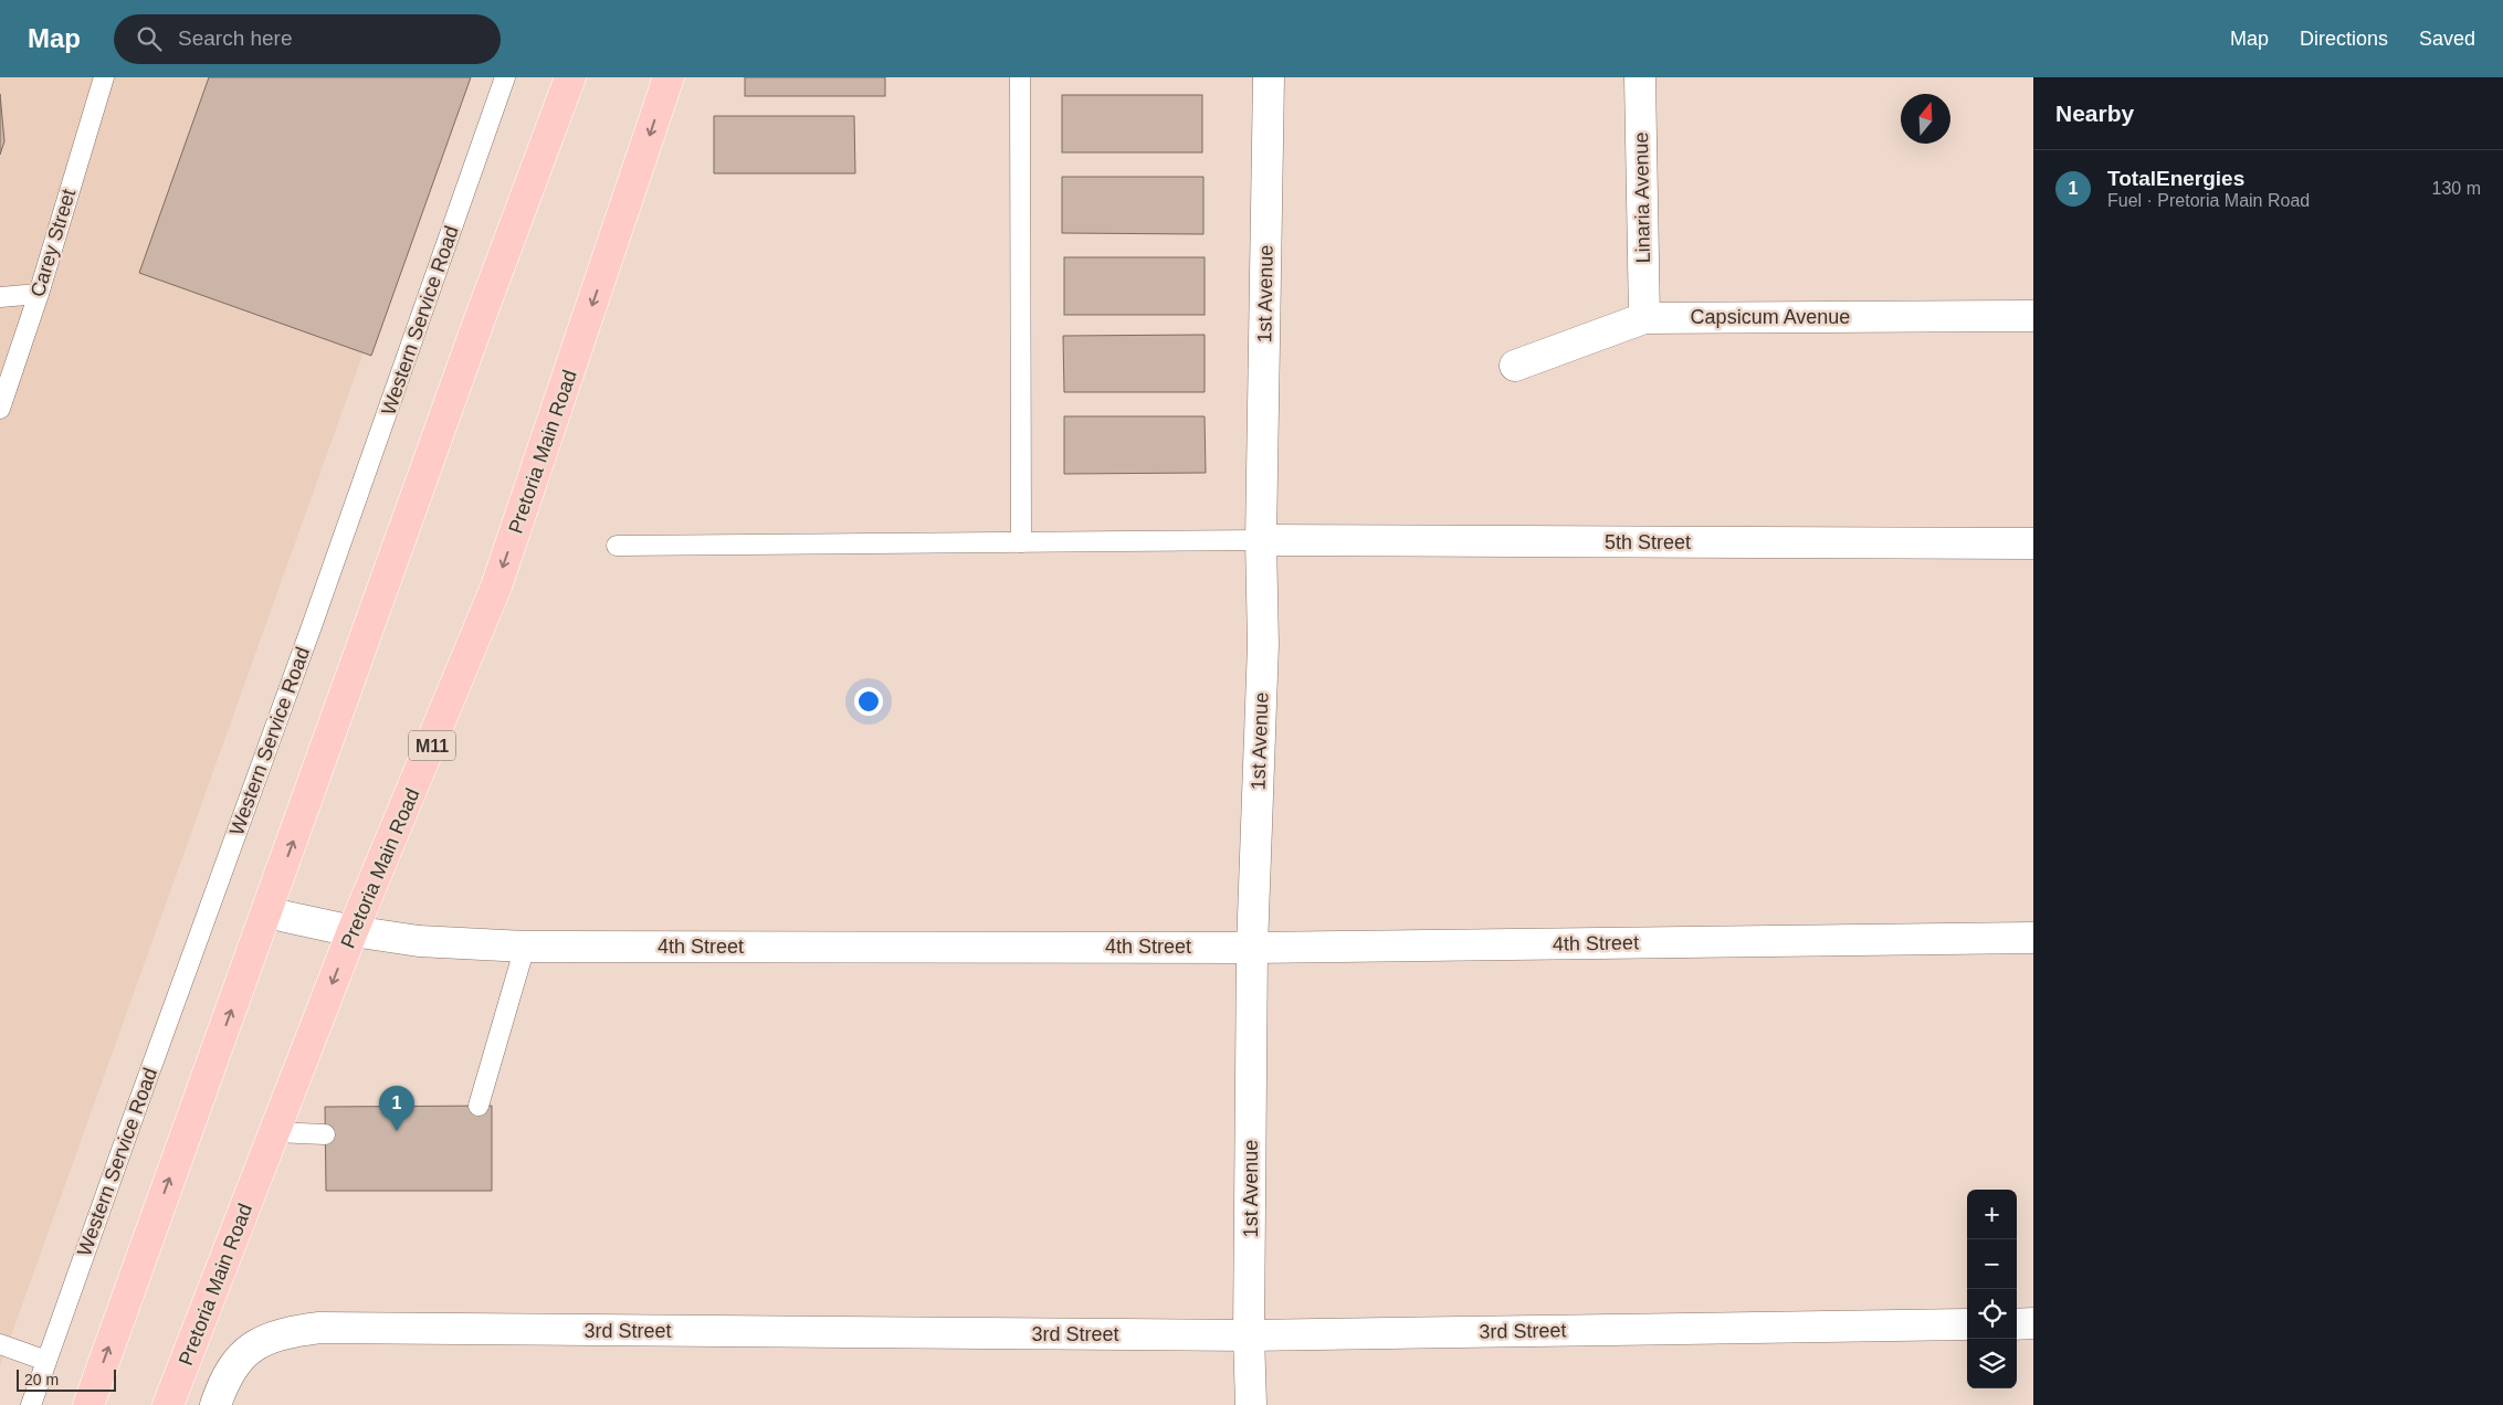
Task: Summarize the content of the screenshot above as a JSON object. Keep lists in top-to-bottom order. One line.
{"streets":{"main road":["Pretoria Main Road","M11"],"street":["Linaria Avenue","1st Avenue","Capsicum Avenue","5th Street","4th Street","3rd Street"],"lane":["Carey Street","Western Service Road"]},"crossings":[["Linaria Avenue","Capsicum Avenue"],["1st Avenue","5th Street"],["1st Avenue","4th Street"],["1st Avenue","3rd Street"],["Pretoria Main Road","4th Street"]],"scale_bar":"20 m","north":"top","page":{"header":"Map","search":"Search here","nav":["Map","Directions","Saved"],"heading":"Nearby","list":[{"mark":"1","name":"TotalEnergies","note":"Fuel · Pretoria Main Road","value":"130 m"}],"pins":"1","map_buttons":["+","−"],"scale":"20 m"}}
